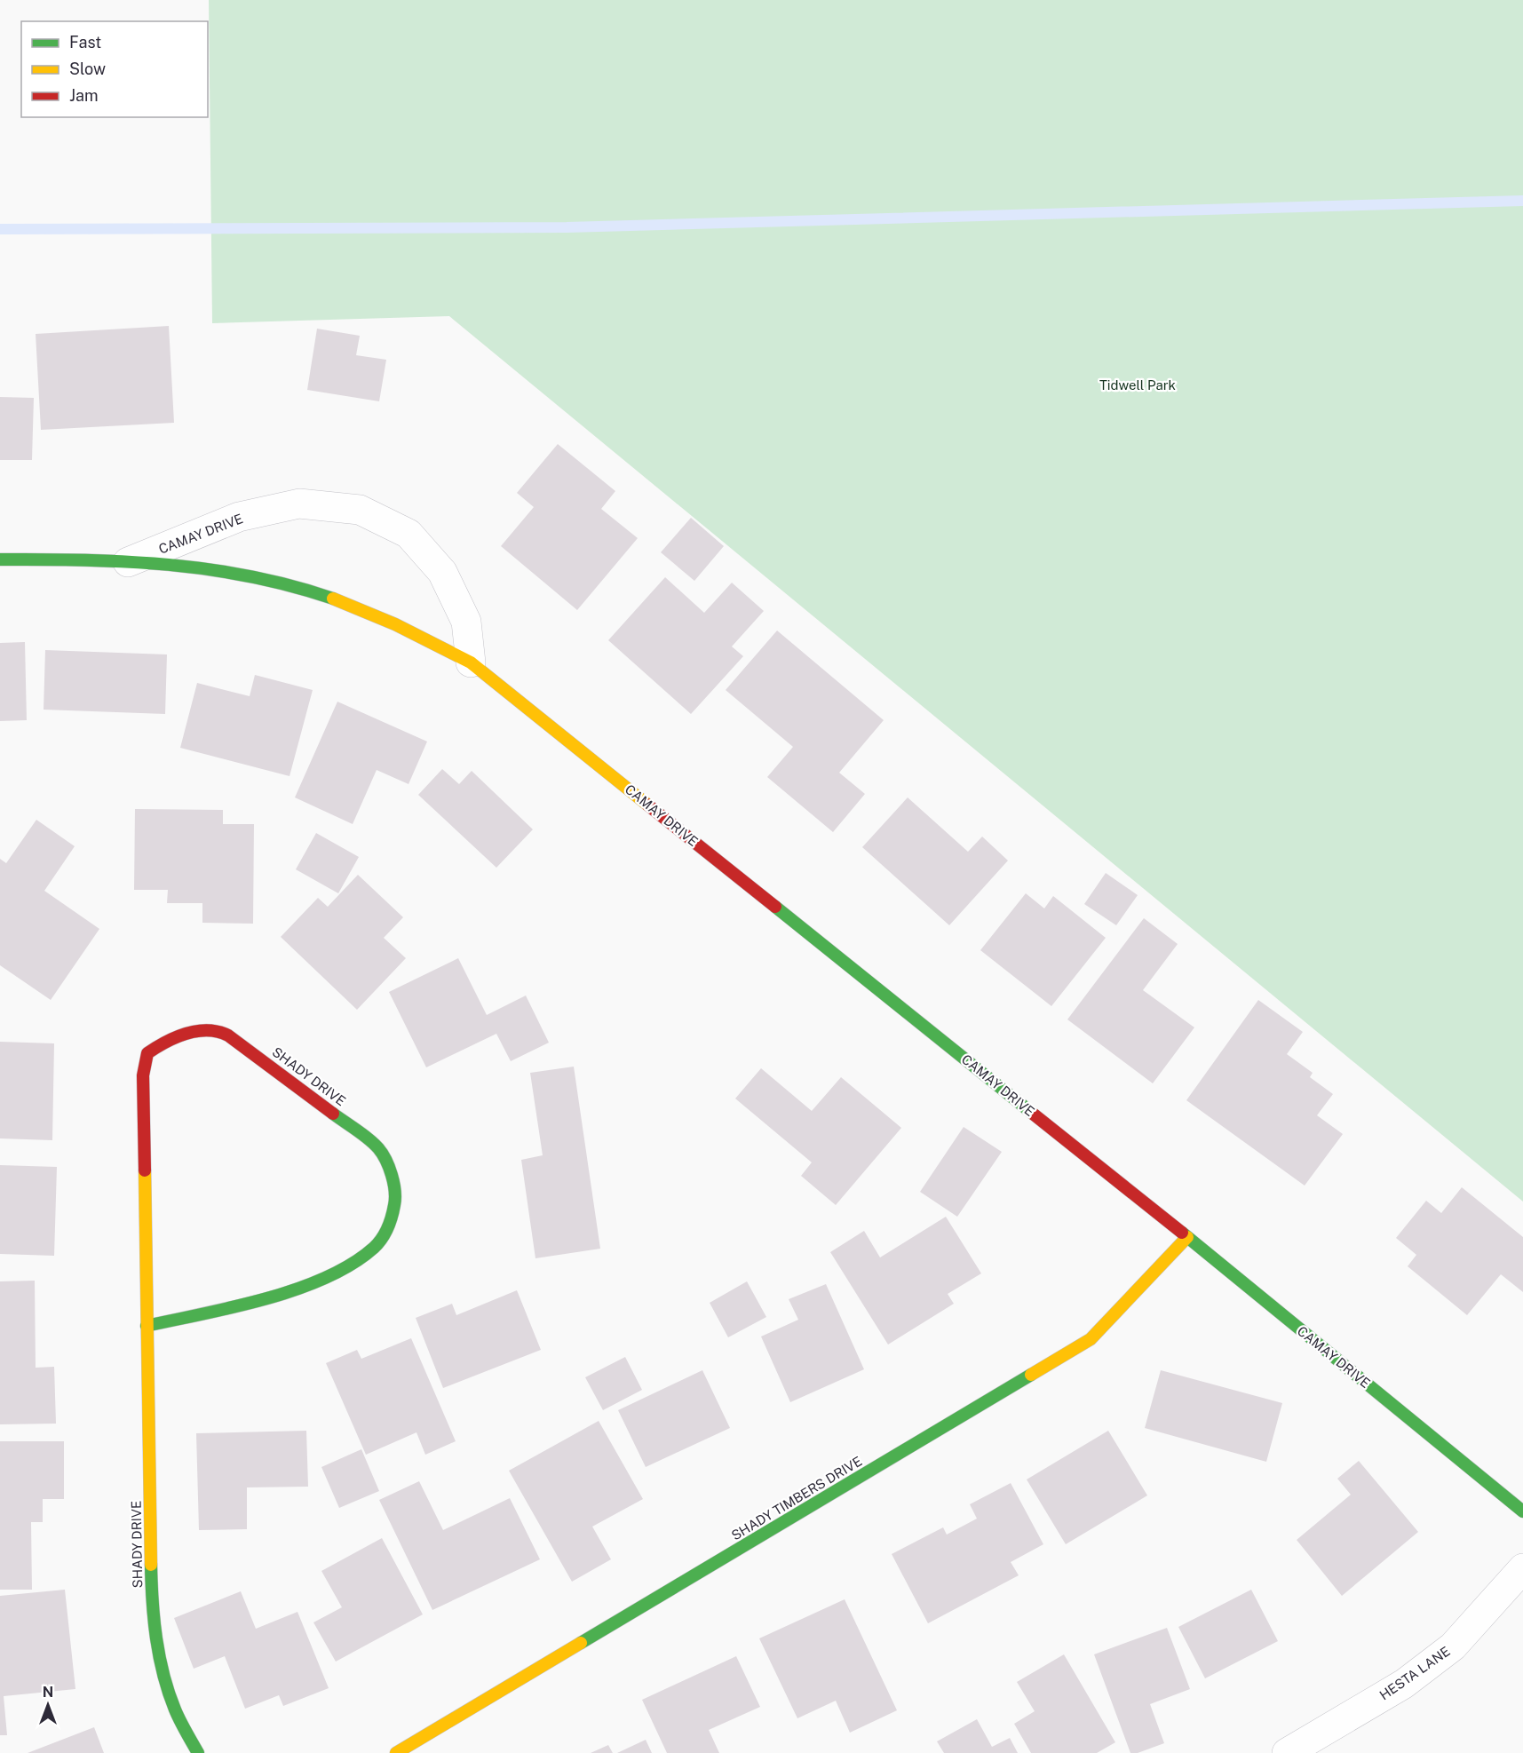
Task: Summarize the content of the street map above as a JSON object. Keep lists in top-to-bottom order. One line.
{"streets":{"street":["CAMAY DRIVE","SHADY DRIVE","SHADY TIMBERS DRIVE","HESTA LANE"]},"crossings":[["CAMAY DRIVE","SHADY TIMBERS DRIVE"]],"parks":["Tidwell Park"],"legend":["Fast","Slow","Jam"],"north":"top"}
